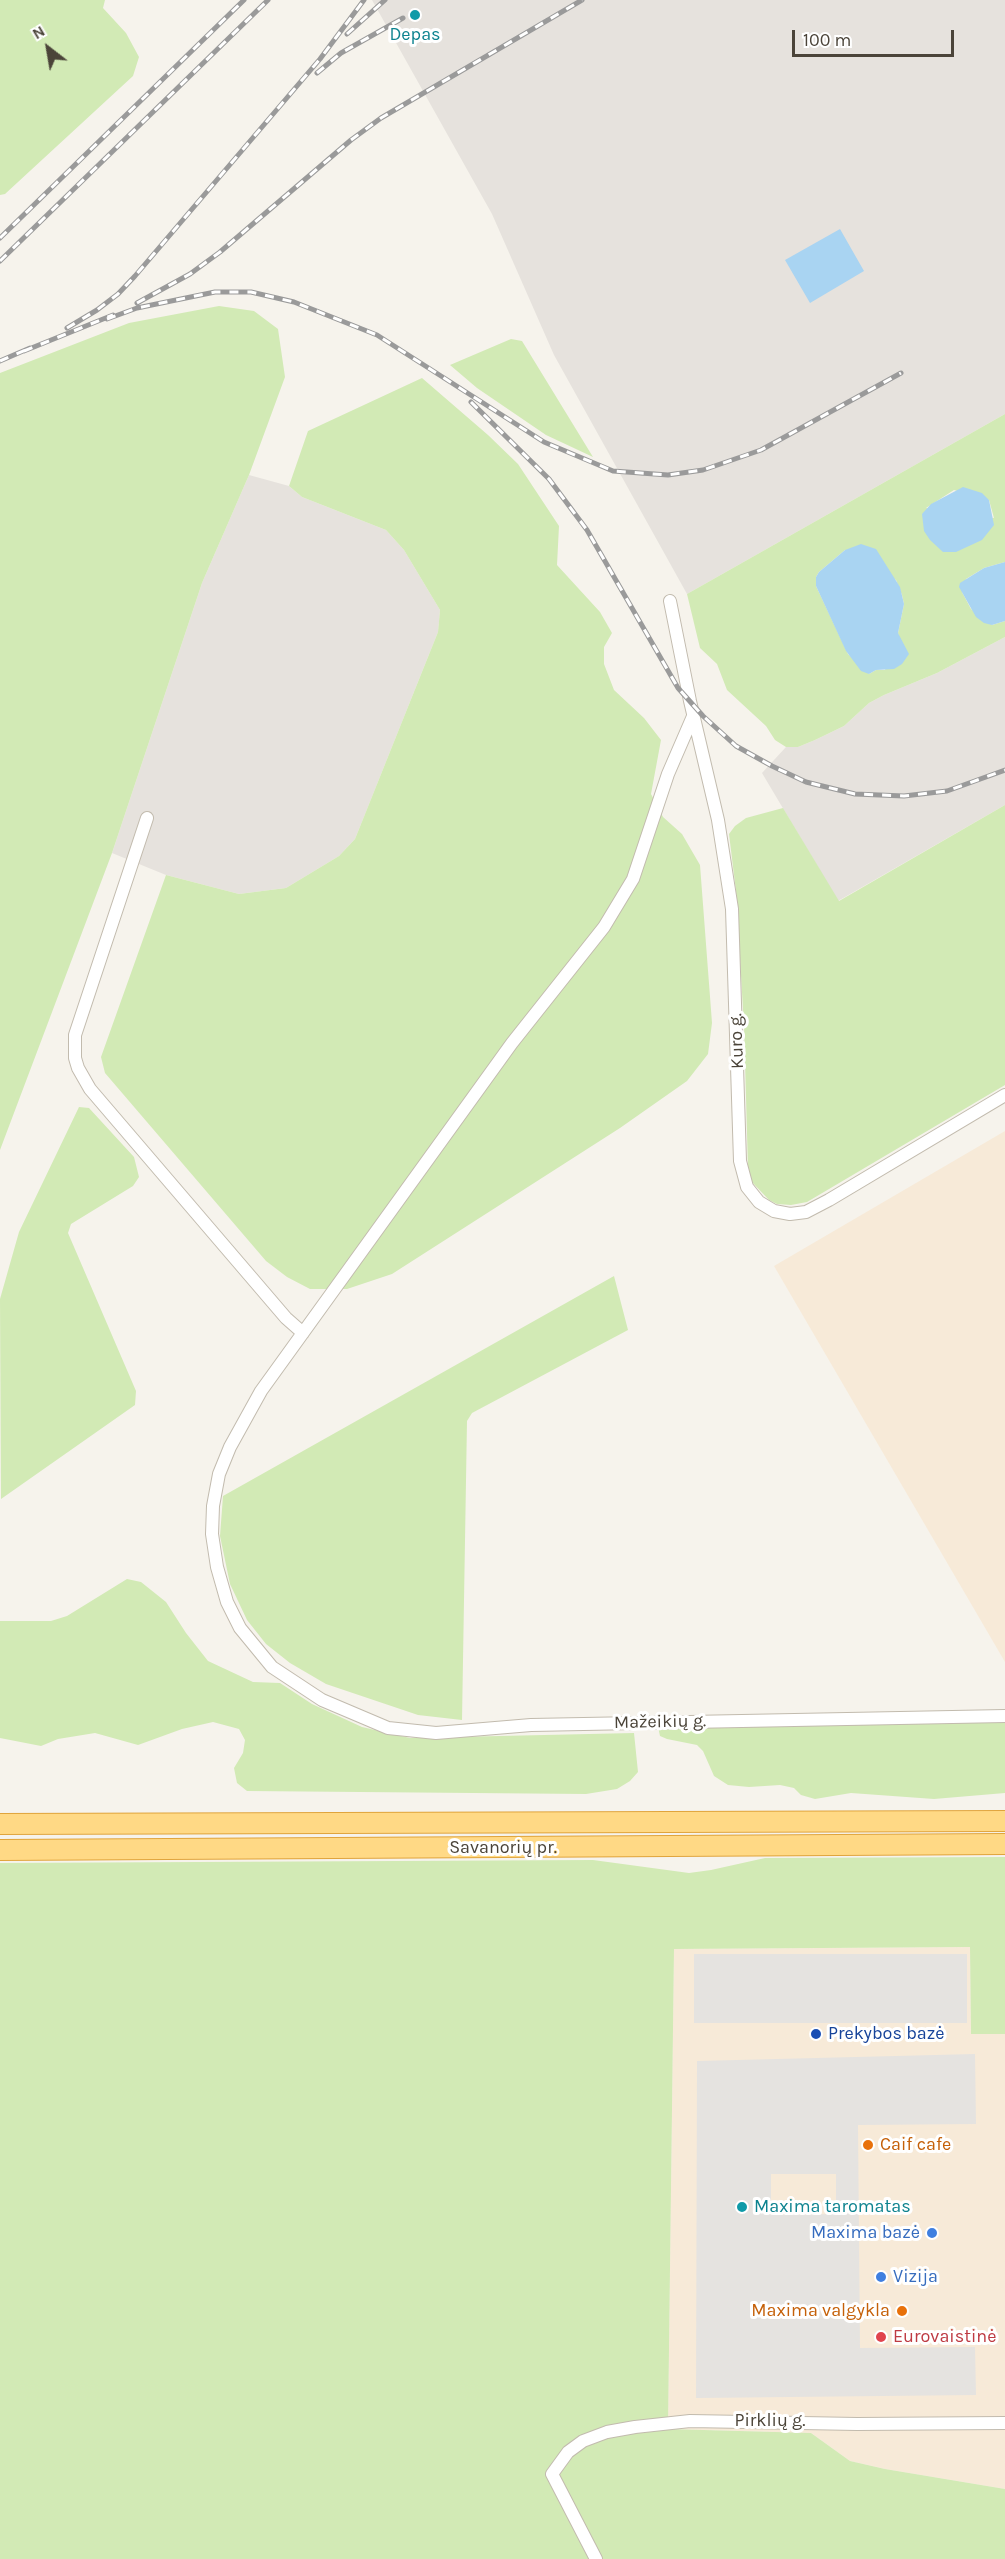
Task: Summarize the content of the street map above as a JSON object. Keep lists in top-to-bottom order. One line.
{"streets":{"highway":["Savanorių pr."],"street":["Kuro g.","Mažeikių g.","Pirklių g."]},"crossings":[["Kuro g.","Mažeikių g."]],"places":["Depas","Prekybos bazė","Caif cafe","Maxima taromatas","Maxima bazė","Vizija","Maxima valgykla","Eurovaistinė"],"scale_bar":"100 m","north":"top left"}
